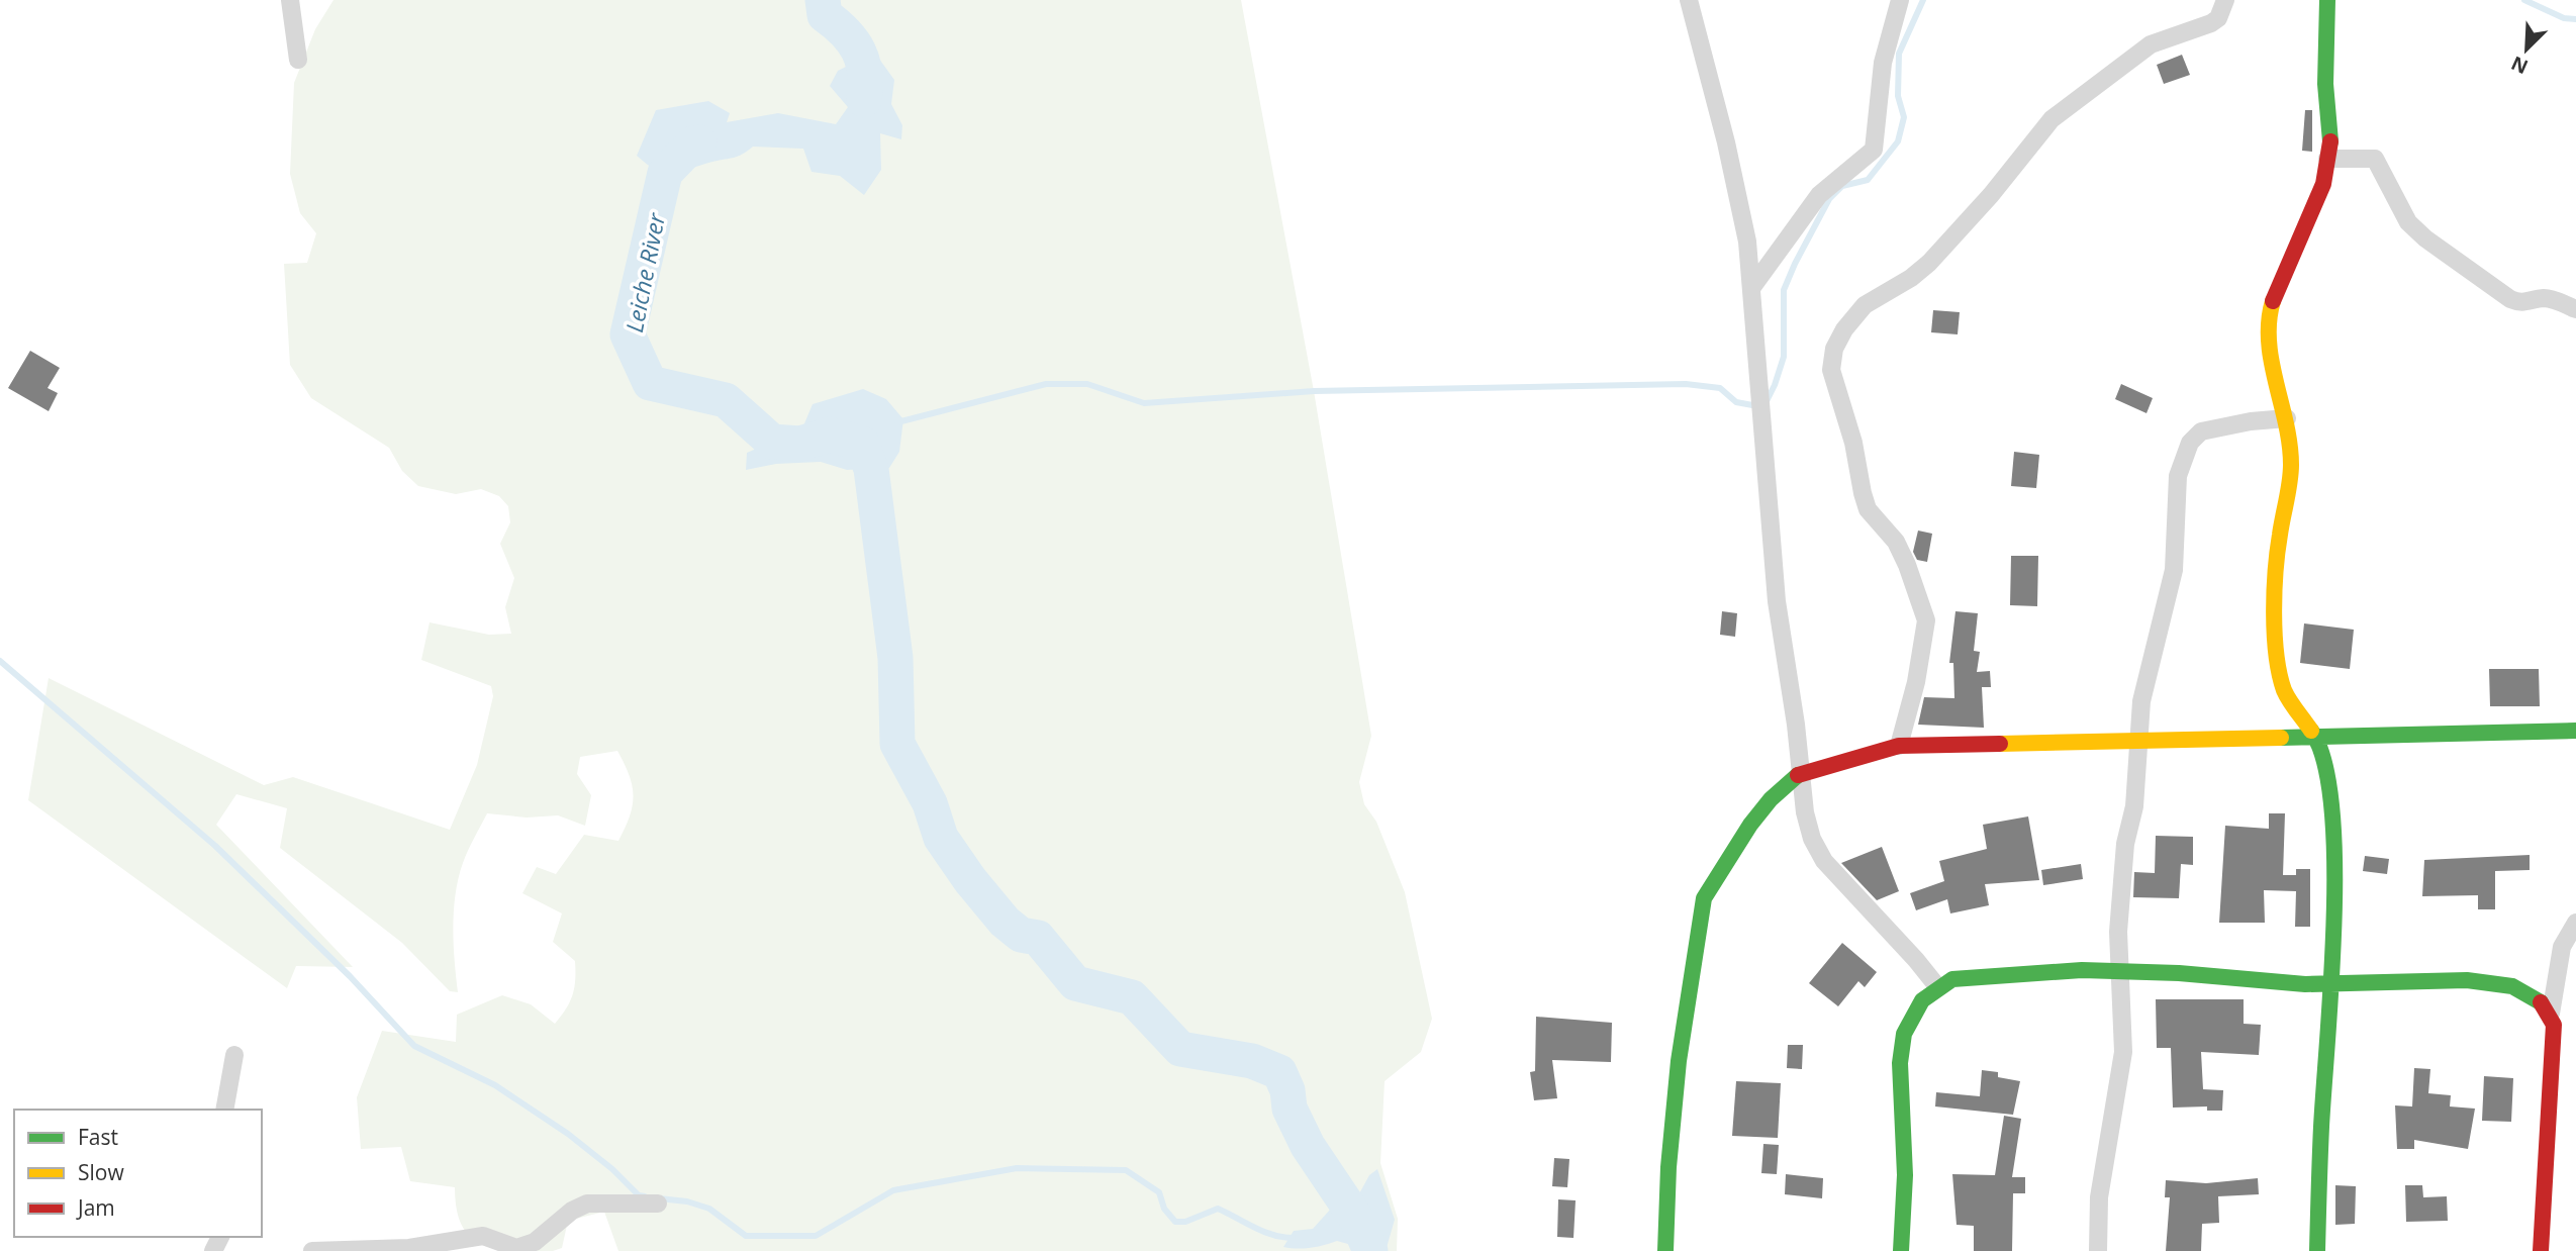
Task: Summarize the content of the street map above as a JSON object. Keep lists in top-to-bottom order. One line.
{"water":["Leiche River"],"legend":["Fast","Slow","Jam"],"north":"bottom left"}
